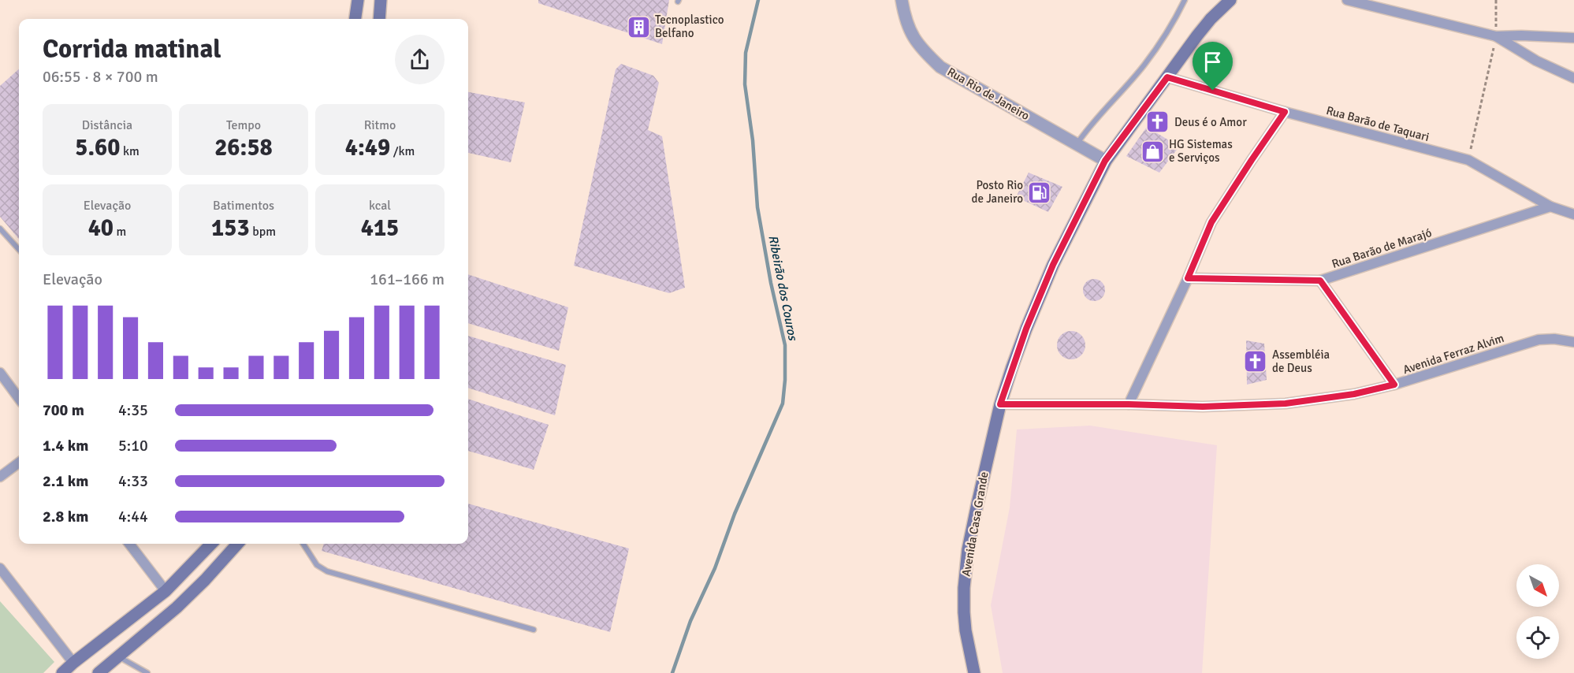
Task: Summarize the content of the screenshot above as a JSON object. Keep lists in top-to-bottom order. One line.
{"streets":{"main road":["Avenida Casa Grande"],"street":["Rua Rio de Janeiro","Rua Barão de Taquari","Rua Barão de Marajó","Avenida Ferraz Alvim"]},"crossings":[["Rua Rio de Janeiro","Avenida Casa Grande"],["Rua Barão de Taquari","Rua Barão de Marajó"],["Rua Barão de Taquari","Avenida Casa Grande"],["Avenida Ferraz Alvim","Avenida Casa Grande"]],"water":["Ribeirão dos Couros"],"places":{"building":["Tecnoplastico Belfano"],"church":["Deus é o Amor","Assembléia de Deus"],"shop":["HG Sistemas e Serviços"],"fuel station":["Posto Rio de Janeiro"]},"north":"bottom right","page":{"heading":["Corrida matinal","06:55 · 8 × 700 m"],"stats":[["Distância","5.60 km"],["Tempo","26:58"],["Ritmo","4:49 /km"],["Elevação","40 m"],["Batimentos","153 bpm"],["kcal","415"]],"chart":["Elevação","161–166 m"],"list":[{"name":"700 m","note":"4:35"},{"name":"1.4 km","note":"5:10"},{"name":"2.1 km","note":"4:33"},{"name":"2.8 km","note":"4:44"}]}}
